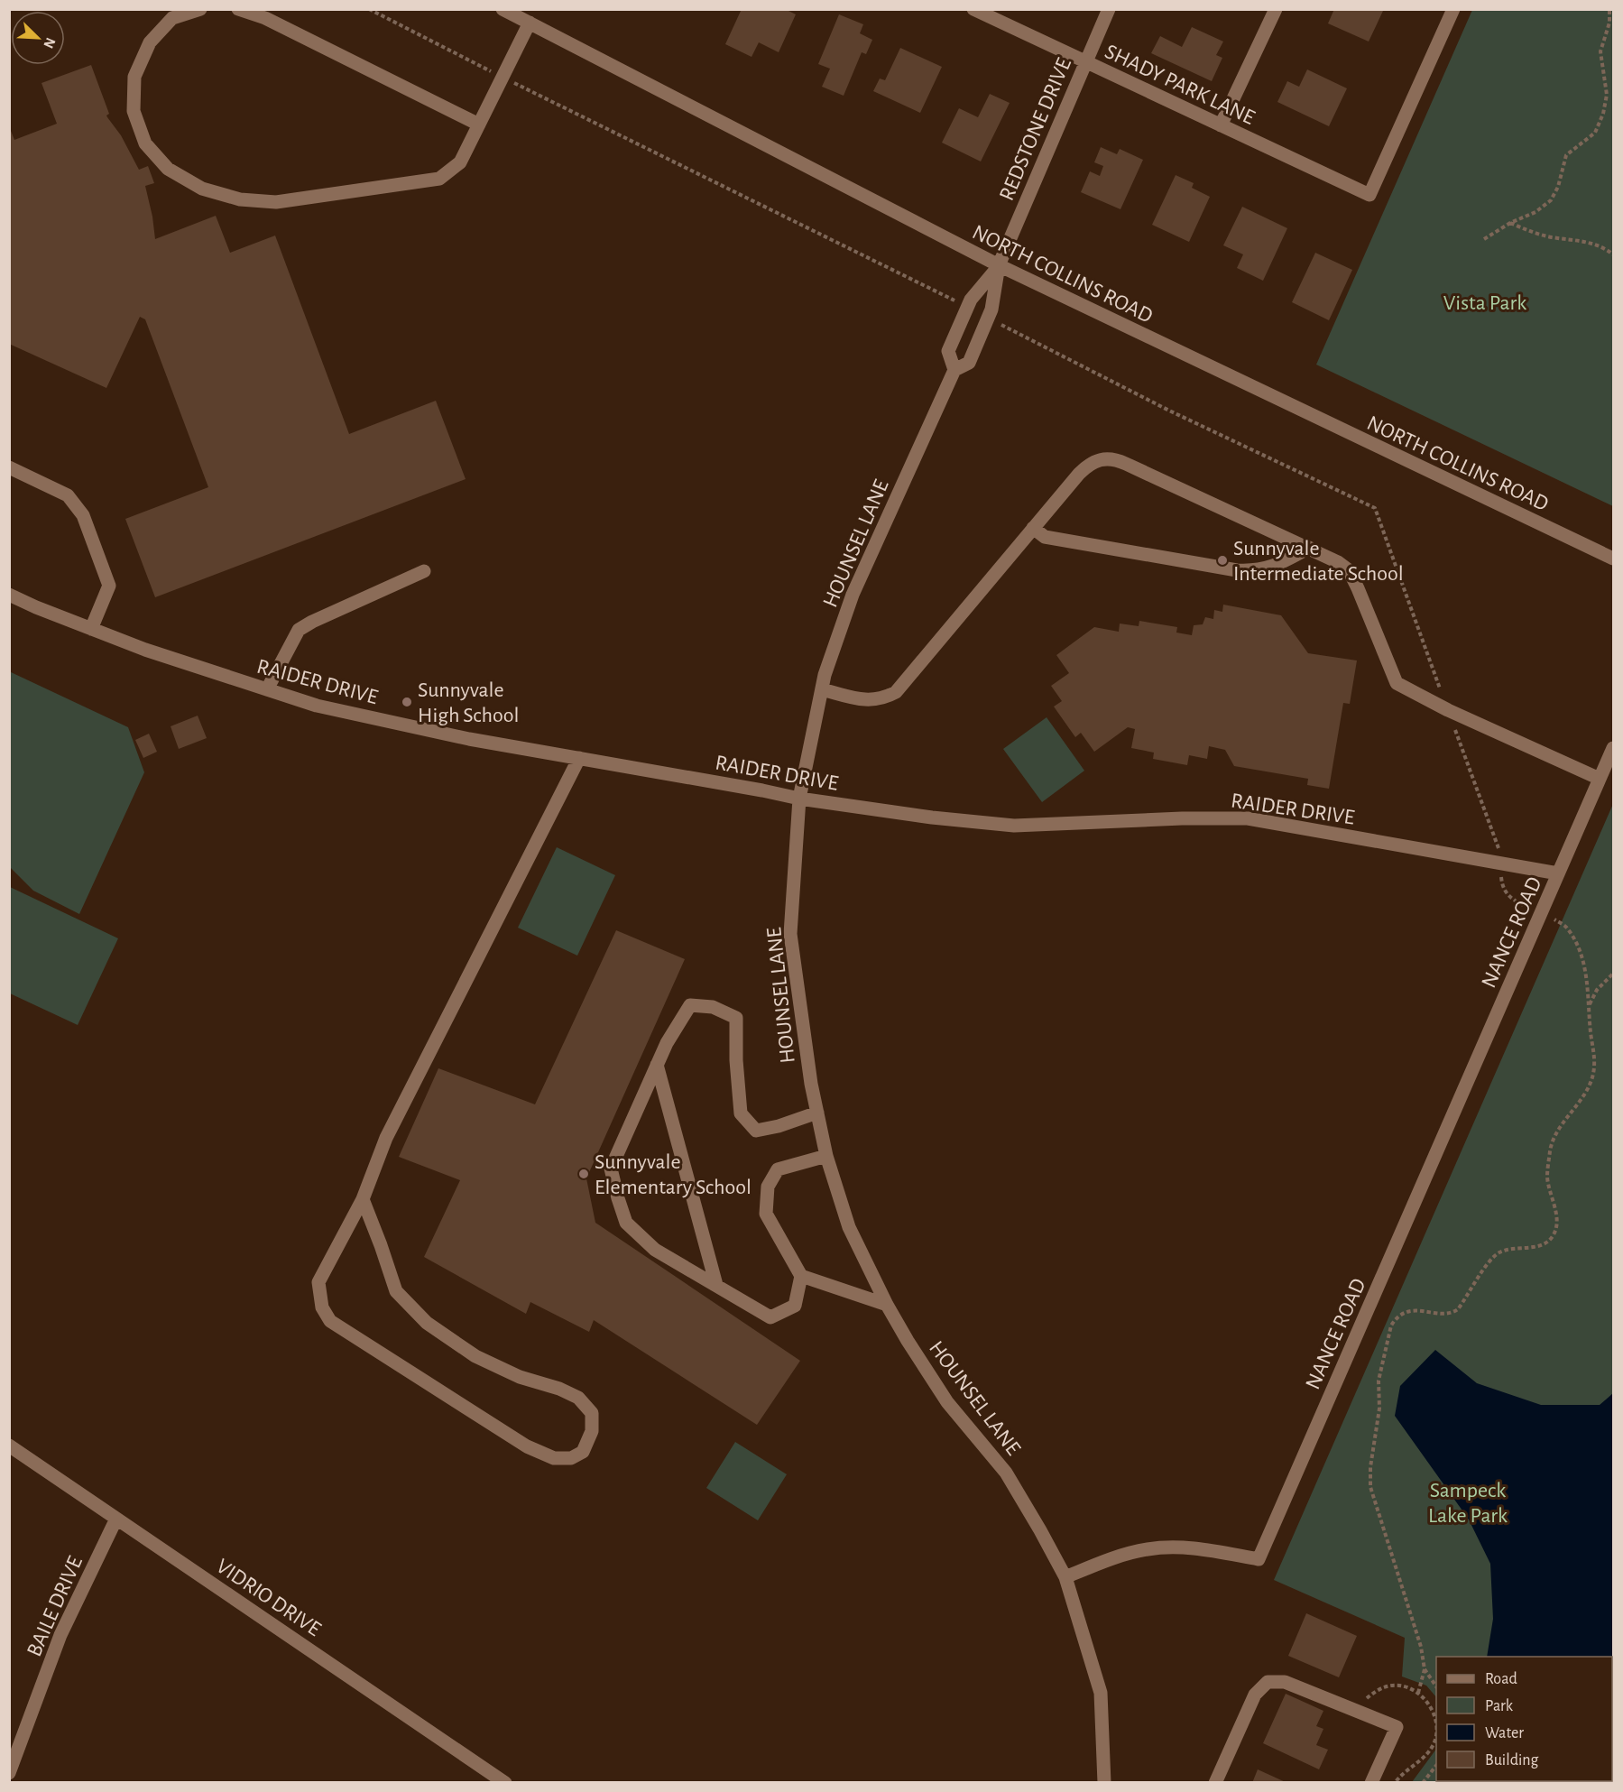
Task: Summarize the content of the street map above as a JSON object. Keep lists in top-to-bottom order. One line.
{"streets":{"street":["SHADY PARK LANE","REDSTONE DRIVE","NORTH COLLINS ROAD","HOUNSEL LANE","RAIDER DRIVE","NANCE ROAD","VIDRIO DRIVE","BAILE DRIVE"]},"crossings":[["SHADY PARK LANE","REDSTONE DRIVE"],["REDSTONE DRIVE","NORTH COLLINS ROAD"],["REDSTONE DRIVE","HOUNSEL LANE"],["NORTH COLLINS ROAD","HOUNSEL LANE"],["HOUNSEL LANE","RAIDER DRIVE"],["HOUNSEL LANE","NANCE ROAD"],["RAIDER DRIVE","NANCE ROAD"],["VIDRIO DRIVE","BAILE DRIVE"]],"parks":["Vista Park","Sampeck Lake Park"],"places":["Sunnyvale Intermediate School","Sunnyvale High School","Sunnyvale Elementary School"],"legend":["Road","Park","Water","Building"],"north":"bottom right"}
